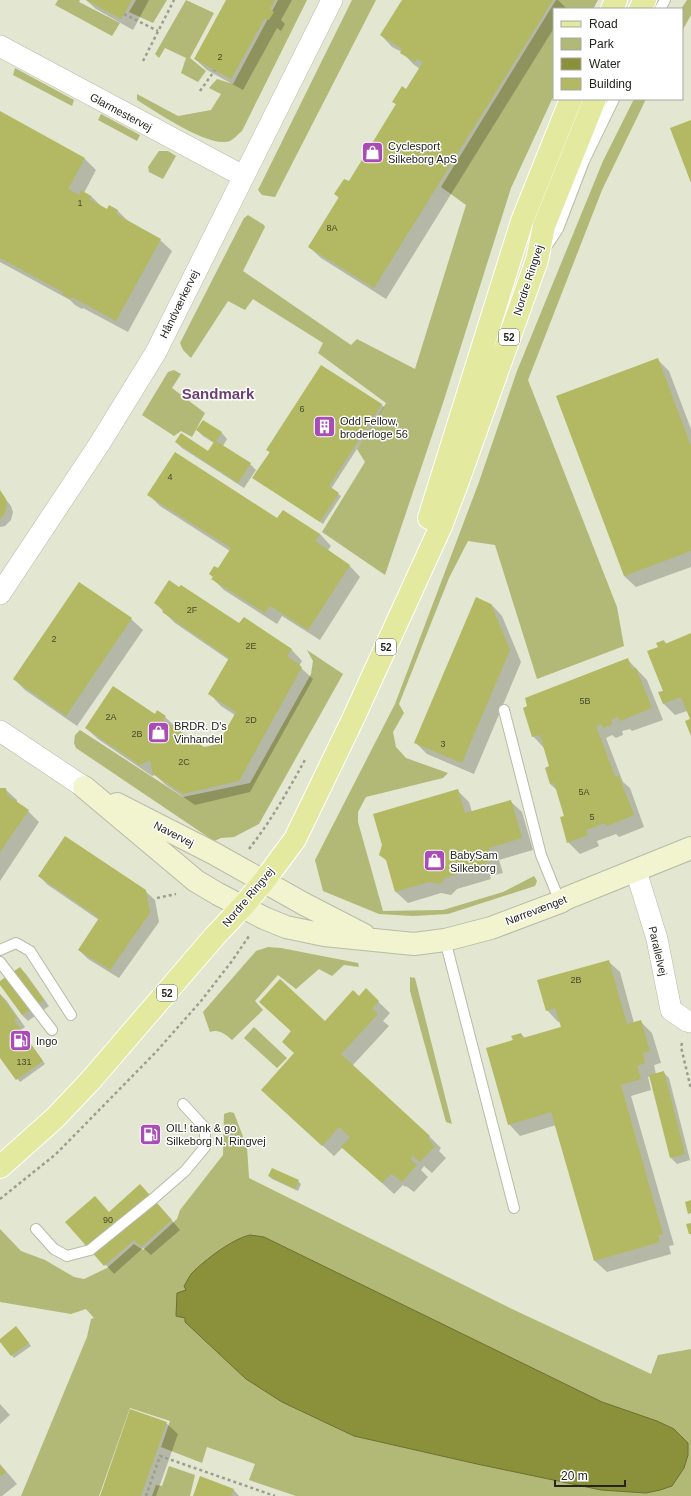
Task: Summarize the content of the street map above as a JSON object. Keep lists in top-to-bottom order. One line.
{"streets":{"main road":["Nordre Ringvej","52"],"street":["Glarmestervej","Håndværkervej","Navervej","Nørrevænget","Parallelvej"]},"crossings":[["Glarmestervej","Håndværkervej"],["Nordre Ringvej","Navervej"],["Nordre Ringvej","Nørrevænget"],["Navervej","Nørrevænget"],["Nørrevænget","Parallelvej"]],"districts":["Sandmark"],"places":{"shop":["Cyclesport Silkeborg ApS","BRDR. D's Vinhandel","BabySam Silkeborg"],"building":["Odd Fellow, broderloge 56"],"fuel station":["Ingo","OIL! tank & go Silkeborg N. Ringvej"]},"house_numbers":["2","1","8A","6","4","2F","2","2E","5B","2A","2D","2B","3","2C","5A","5","2B","131","90"],"legend":["Road","Park","Water","Building"],"scale_bar":"20 m"}
